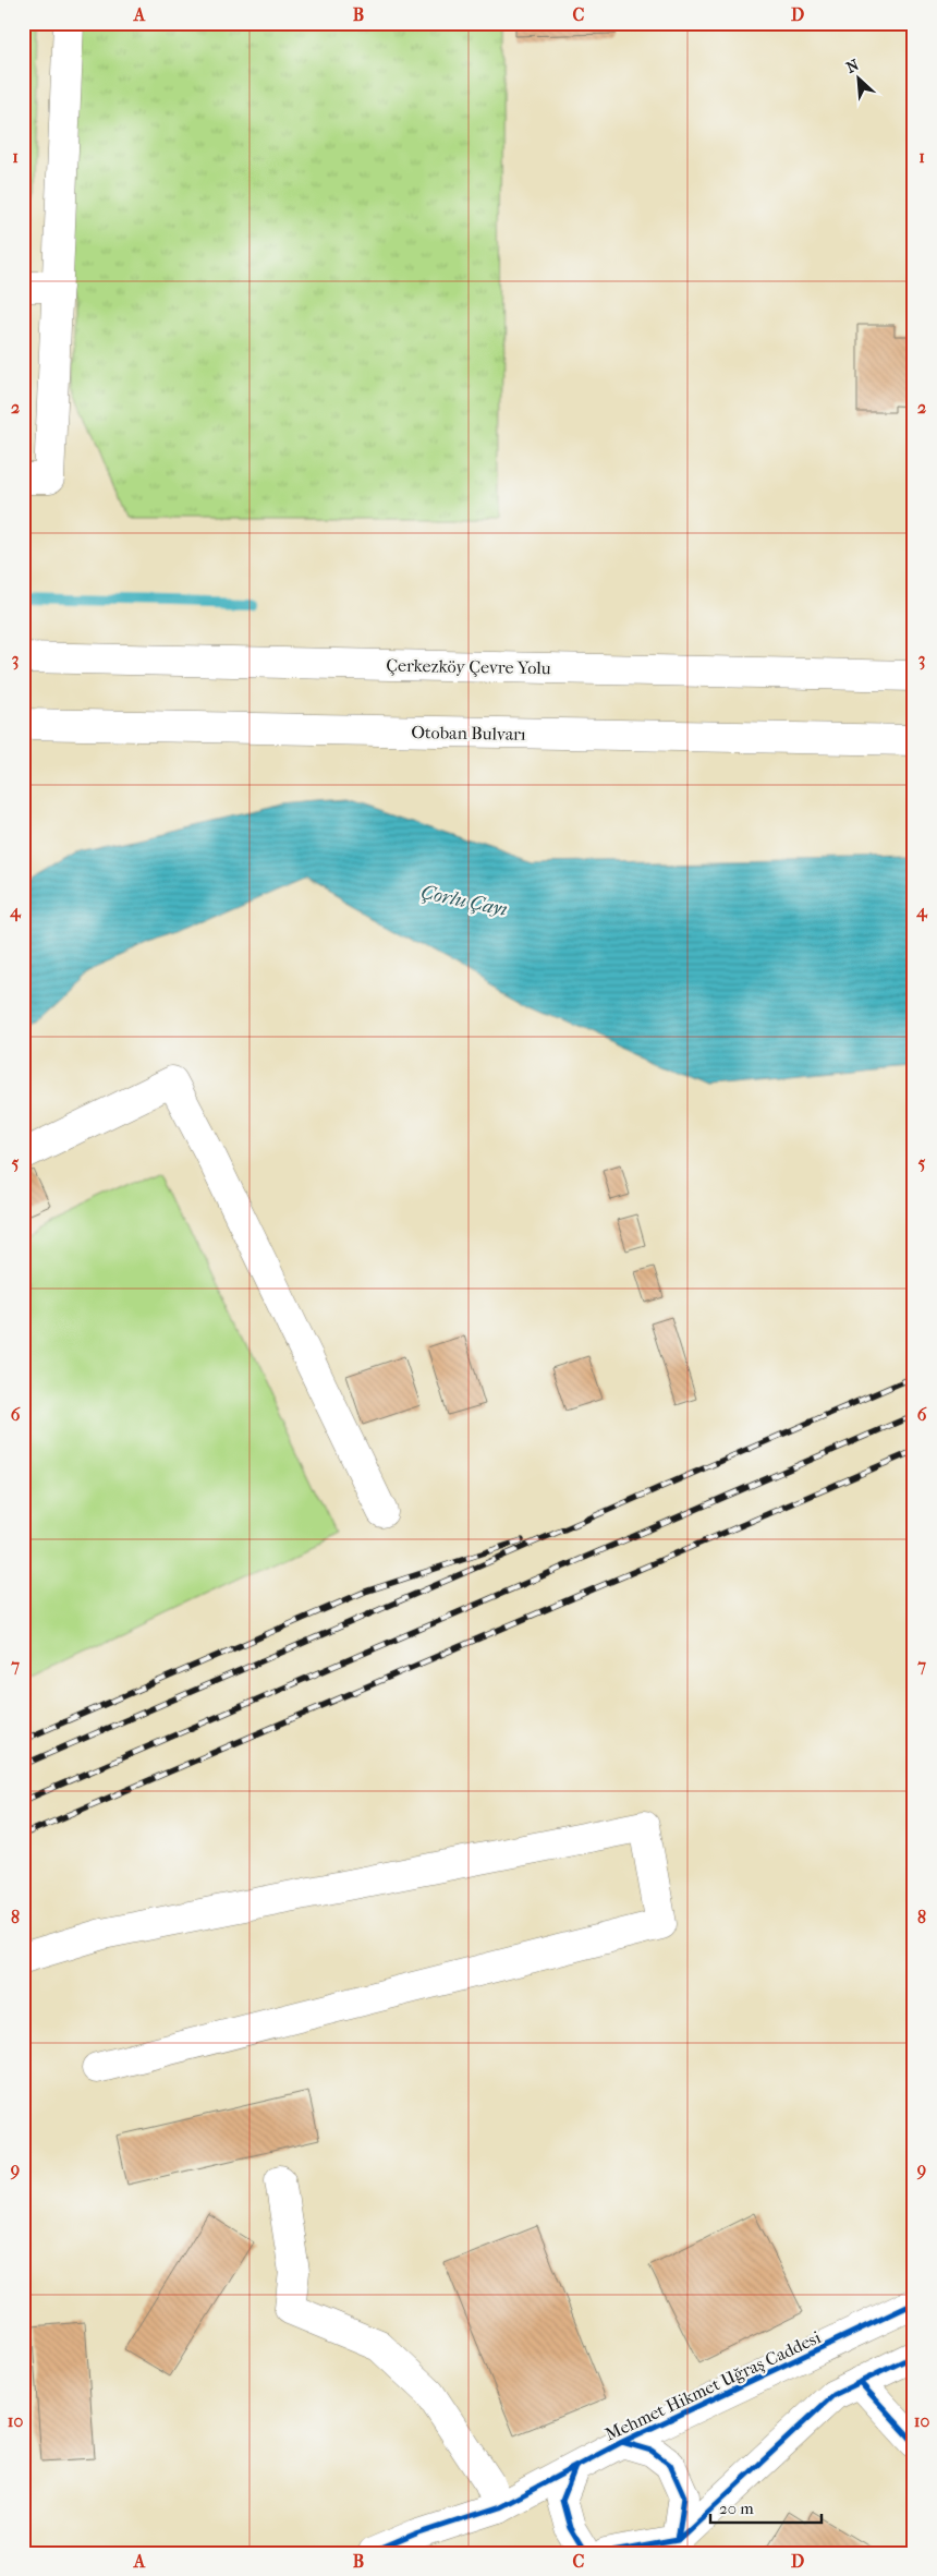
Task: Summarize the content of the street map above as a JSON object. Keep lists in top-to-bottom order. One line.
{"streets":{"main road":["Çerkezköy Çevre Yolu","Otoban Bulvarı","Mehmet Hikmet Uğraş Caddesi"]},"water":["Çorlu Çayı"],"scale_bar":"20 m","north":"top left","grid":{"columns":["A","B","C","D"],"rows":["1","2","3","4","5","6","7","8","9","10"]}}
